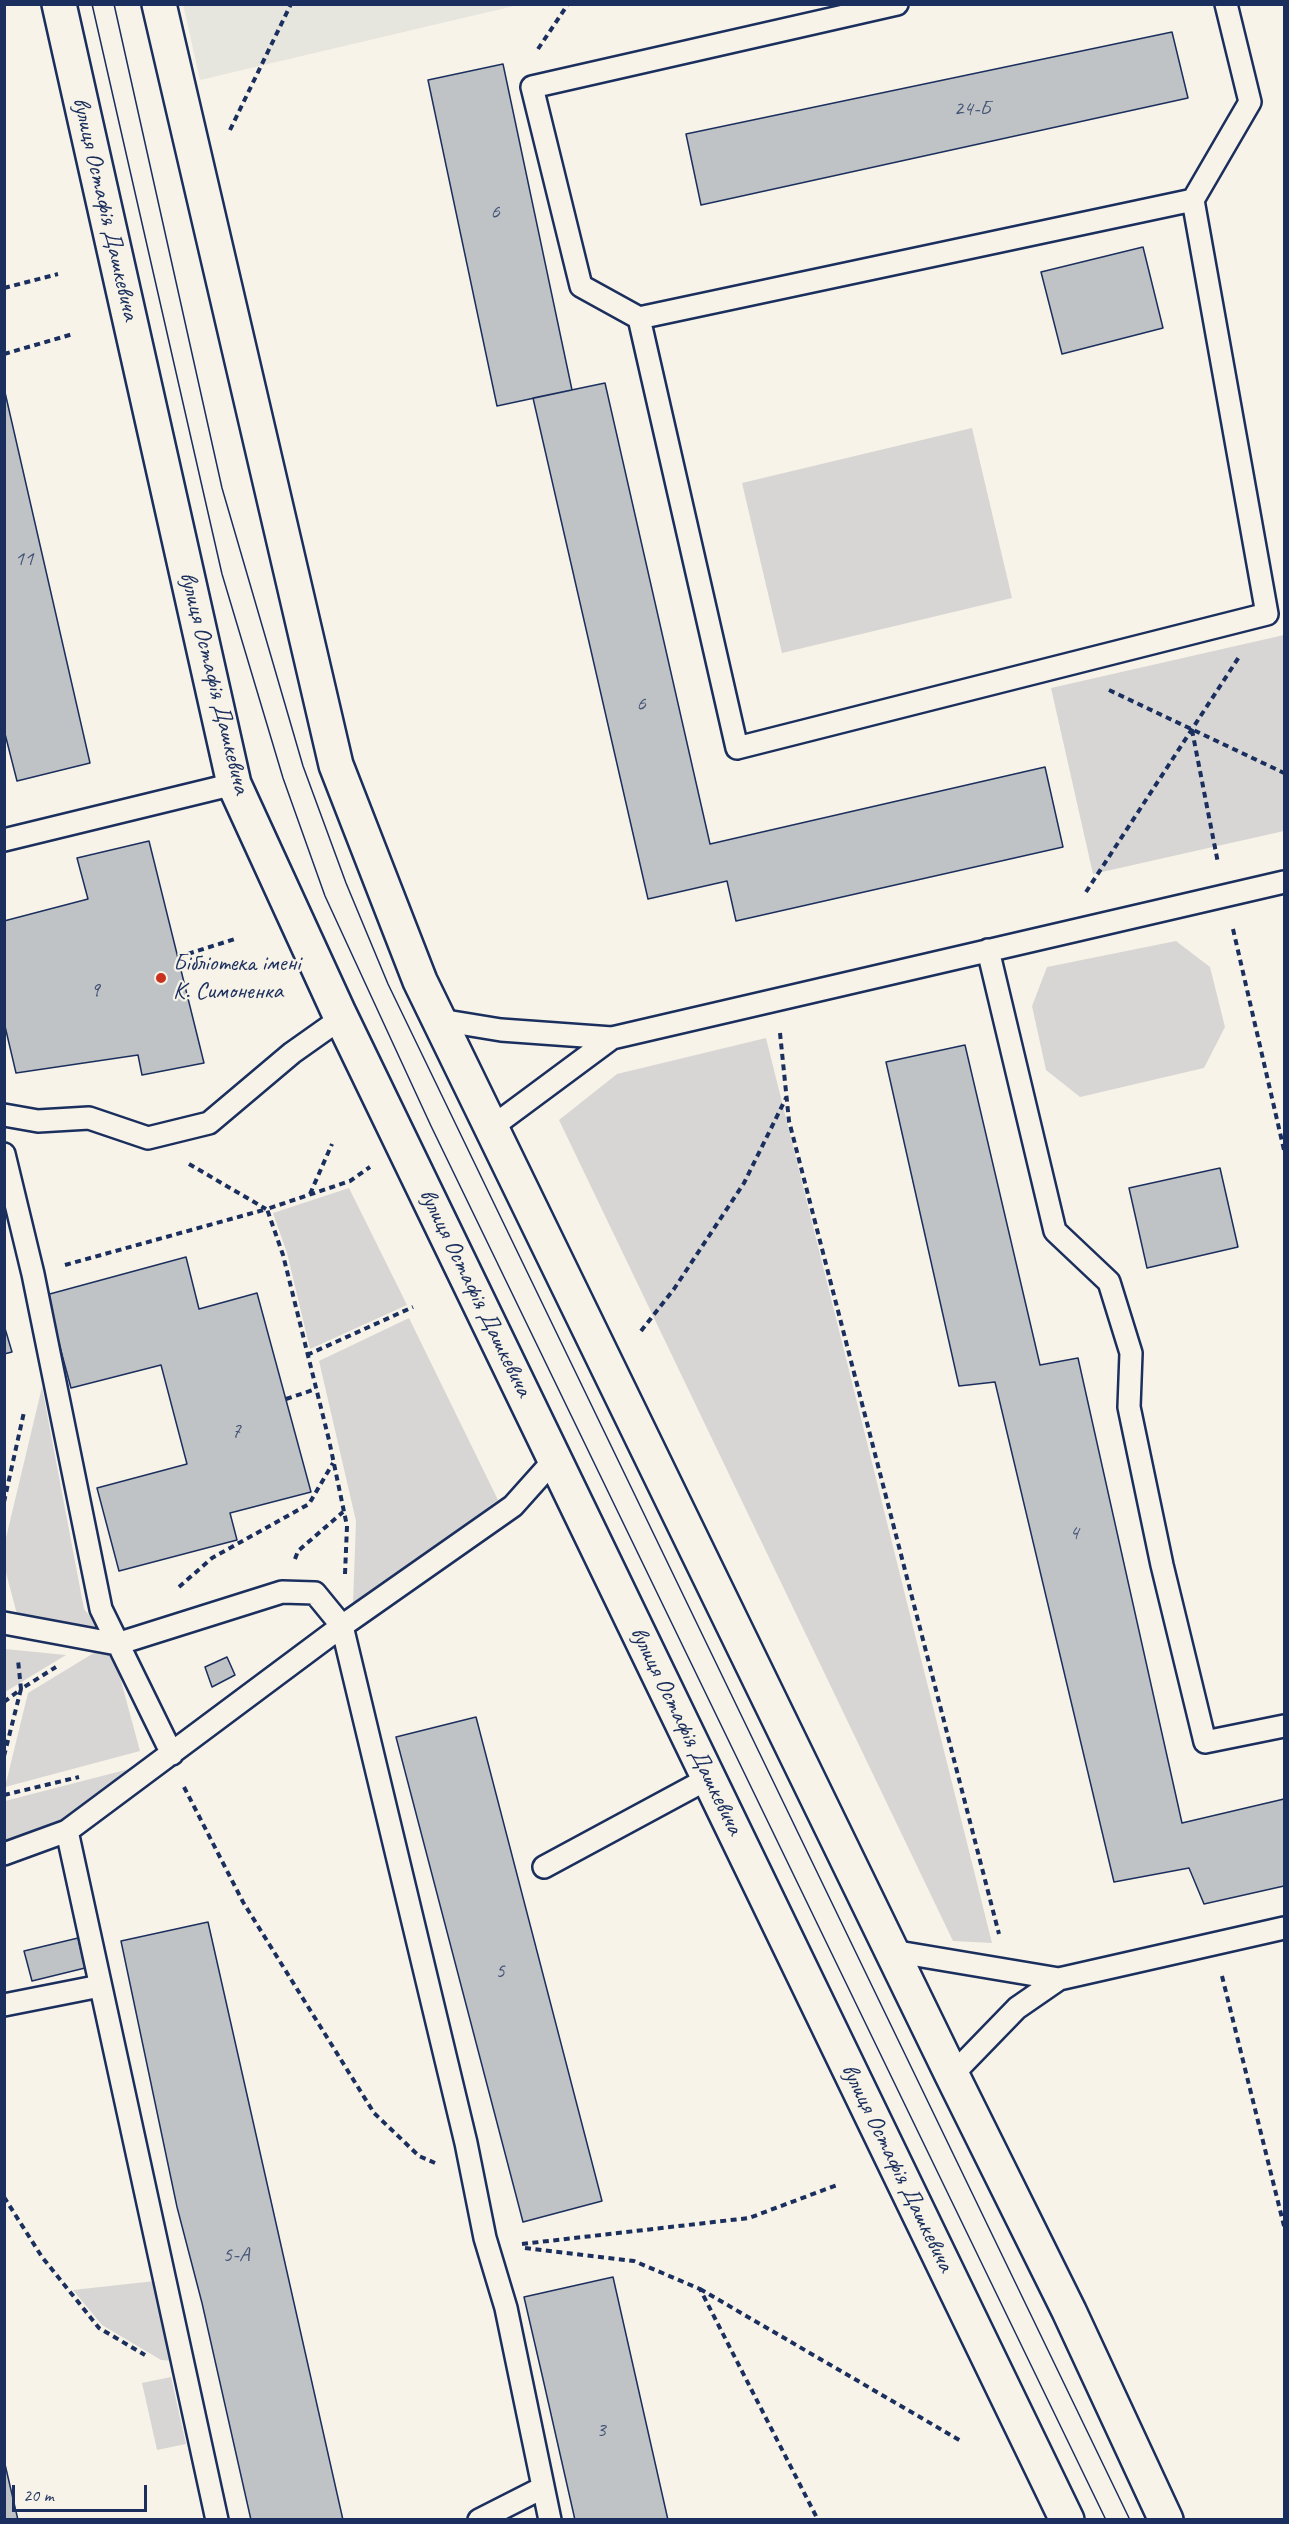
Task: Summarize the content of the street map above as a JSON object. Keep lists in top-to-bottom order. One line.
{"streets":{"street":["вулиця Остафія Дашкевича"]},"places":["Бібліотека імені К. Симоненка"],"house_numbers":["24-Б","6","11","6","9","7","4","5","5-А","3"],"scale_bar":"20 m"}
